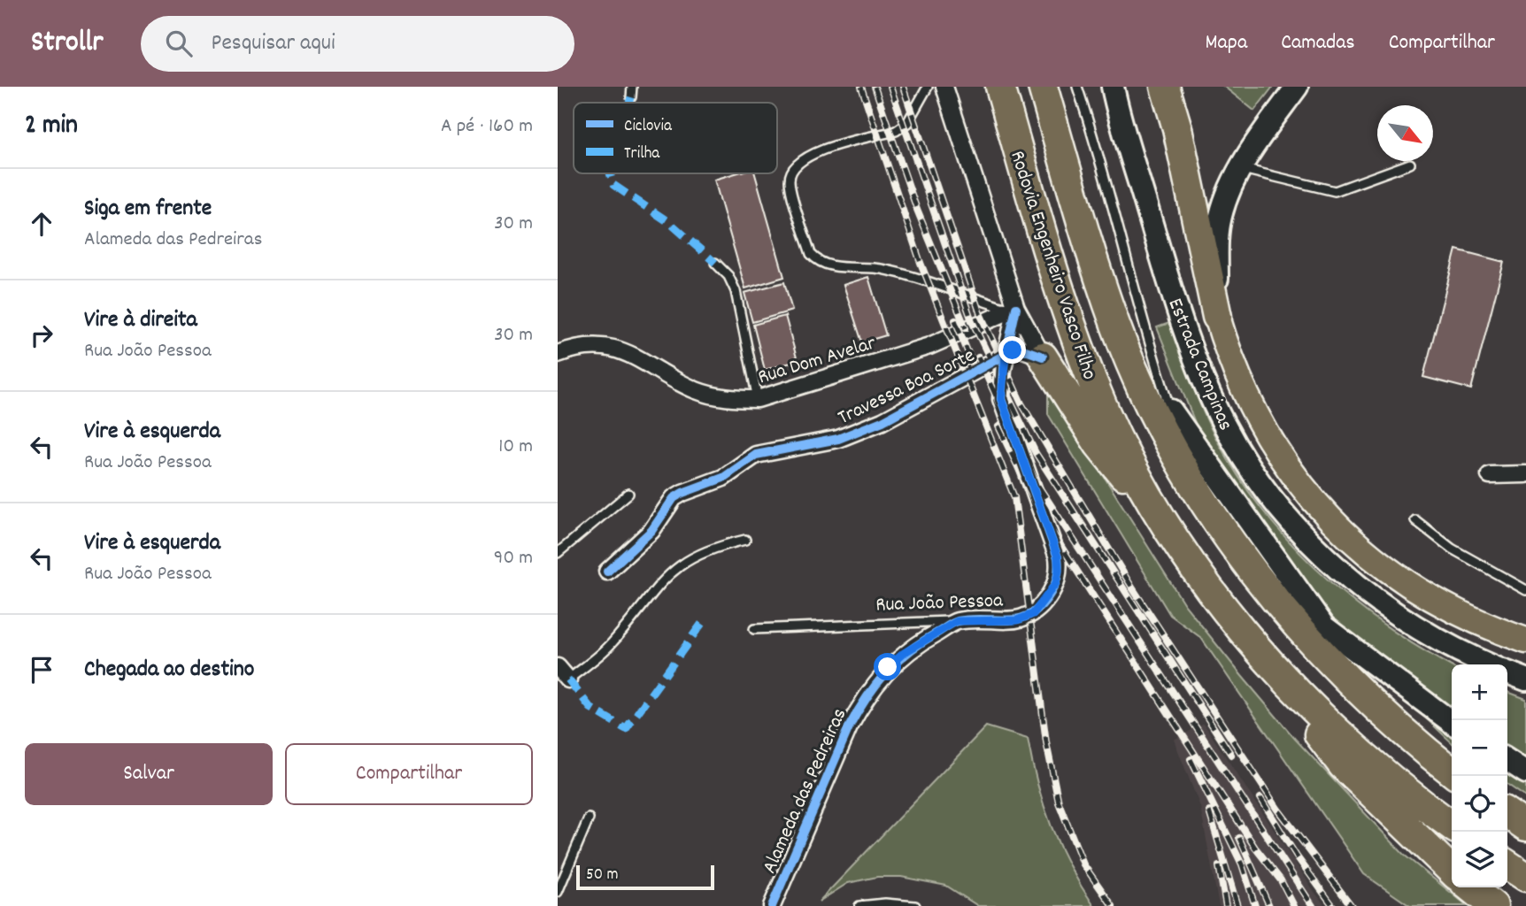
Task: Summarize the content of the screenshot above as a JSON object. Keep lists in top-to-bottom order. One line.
{"streets":{"highway":["Rodovia Engenheiro Vasco Filho"],"main road":["Estrada Campinas"],"street":["Rua Dom Avelar","Travessa Boa Sorte","Rua João Pessoa","Alameda das Pedreiras"]},"crossings":[["Rua Dom Avelar","Rua João Pessoa"],["Travessa Boa Sorte","Rua João Pessoa"],["Rua João Pessoa","Alameda das Pedreiras"]],"legend":["Ciclovia","Trilha"],"scale_bar":"50 m","north":"bottom right","page":{"header":"Strollr","search":"Pesquisar aqui","nav":["Mapa","Camadas","Compartilhar"],"heading":["2 min","A pé · 160 m"],"list":[["Siga em frente","Alameda das Pedreiras","30 m"],["Vire à direita","Rua João Pessoa","30 m"],["Vire à esquerda","Rua João Pessoa","10 m"],["Vire à esquerda","Rua João Pessoa","90 m"],"Chegada ao destino"],"map_buttons":["+","−"],"buttons":["Salvar","Compartilhar"],"scale":"50 m"}}
